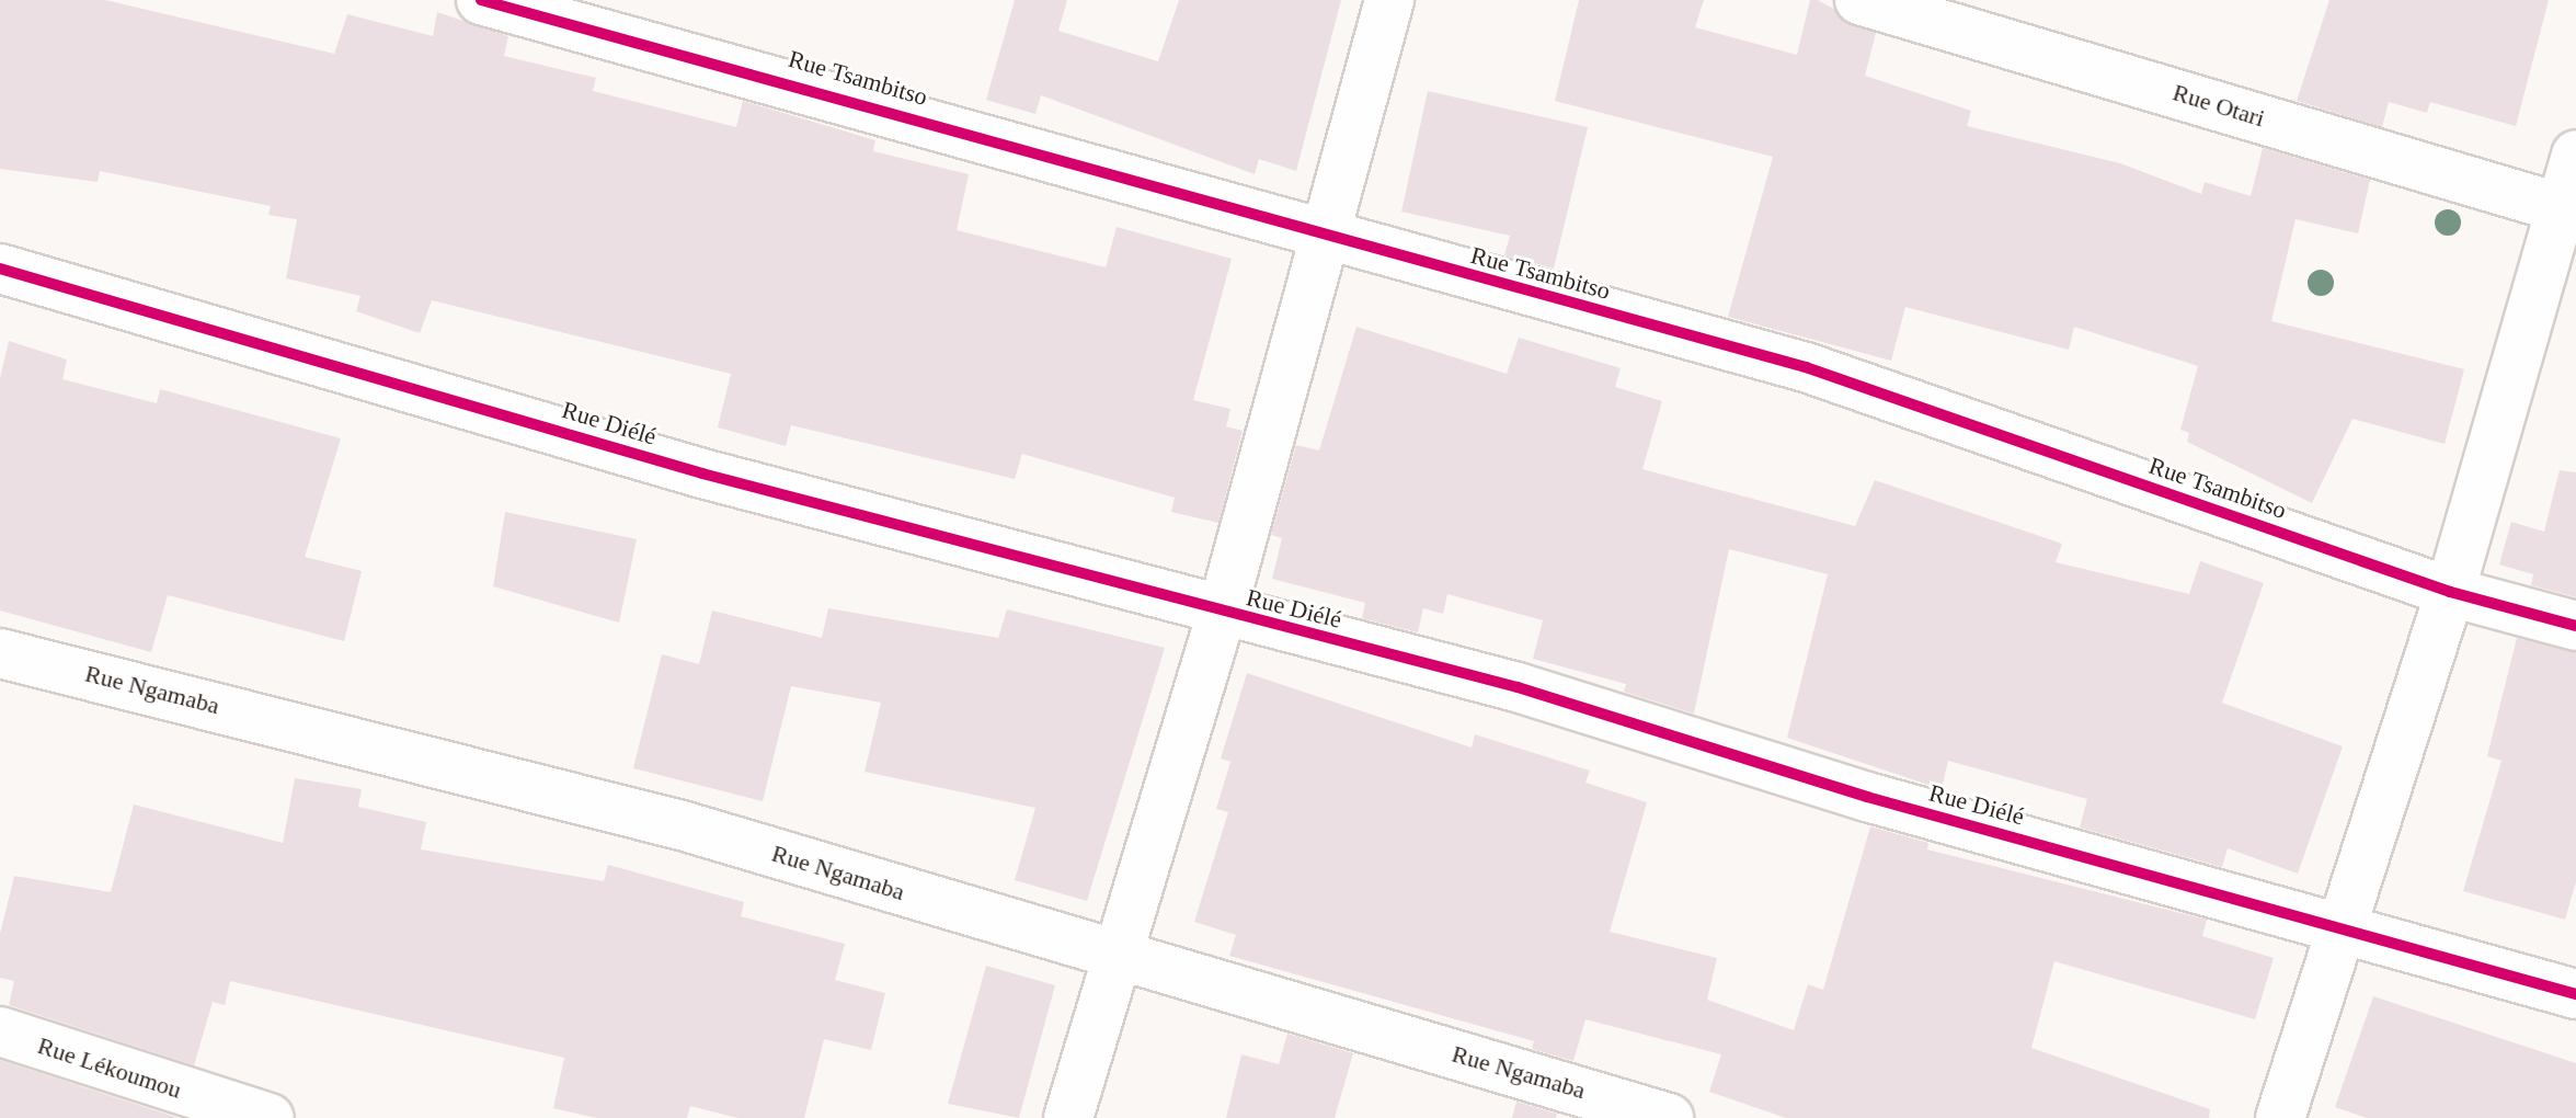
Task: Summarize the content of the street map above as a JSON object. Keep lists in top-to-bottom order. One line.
{"streets":{"street":["Rue Tsambitso","Rue Otari","Rue Diélé","Rue Ngamaba","Rue Lékoumou"]}}
